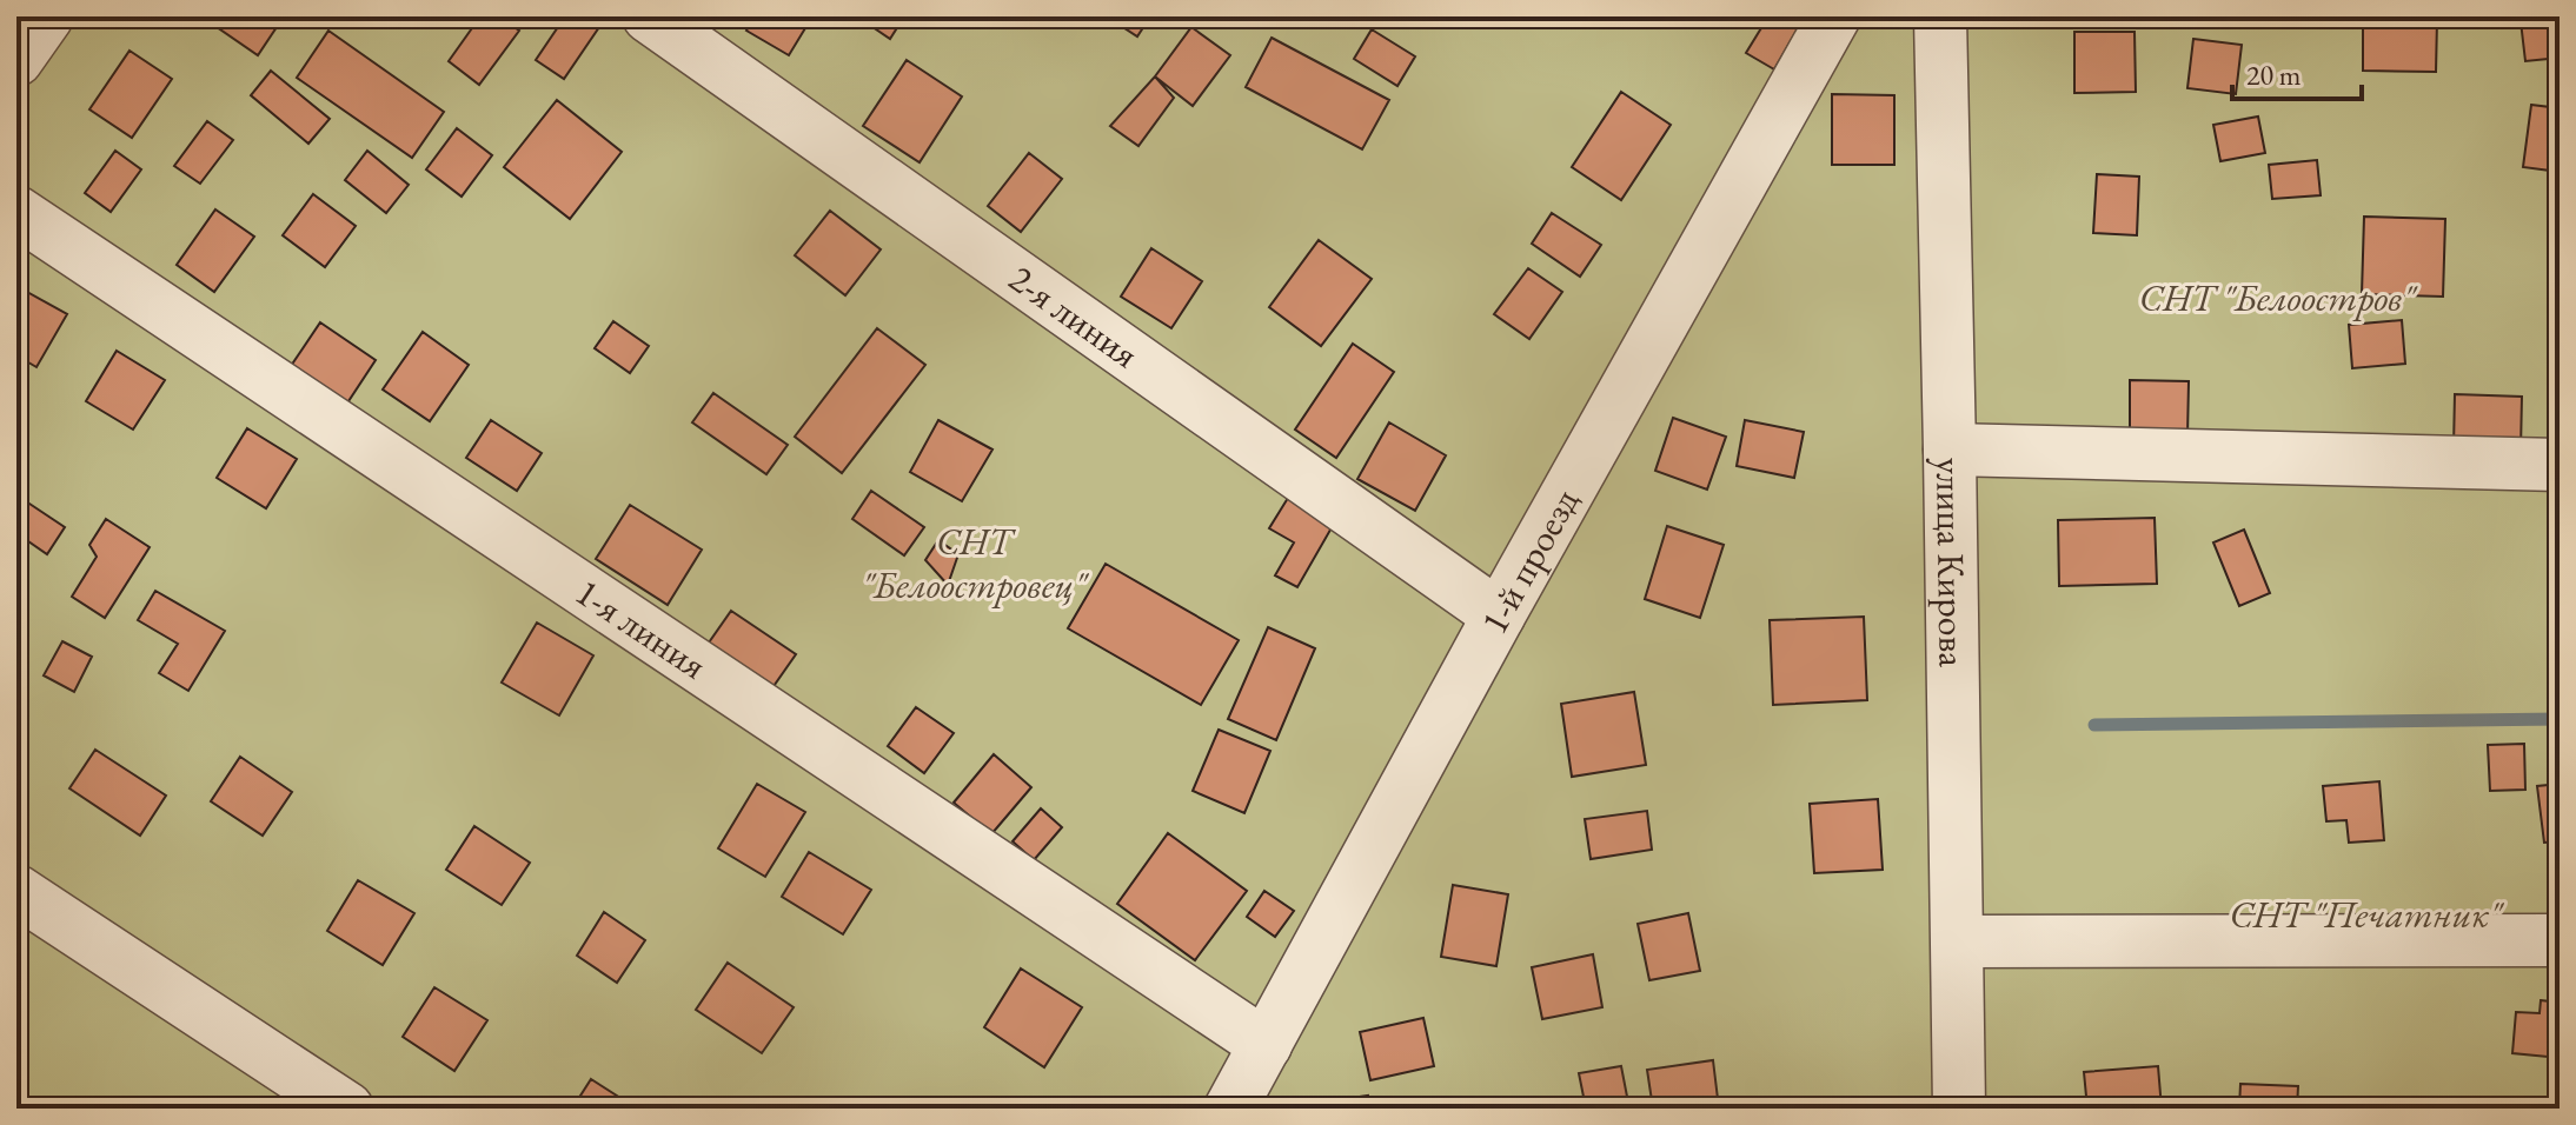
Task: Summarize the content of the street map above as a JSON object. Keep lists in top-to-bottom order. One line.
{"streets":{"street":["2-я линия","1-й проезд","улица Кирова","1-я линия"]},"crossings":[["2-я линия","1-й проезд"],["1-й проезд","1-я линия"]],"parks":["СНТ \"Белоостров\"","СНТ \"Белоостровец\"","СНТ \"Печатник\""],"scale_bar":"20 m"}
